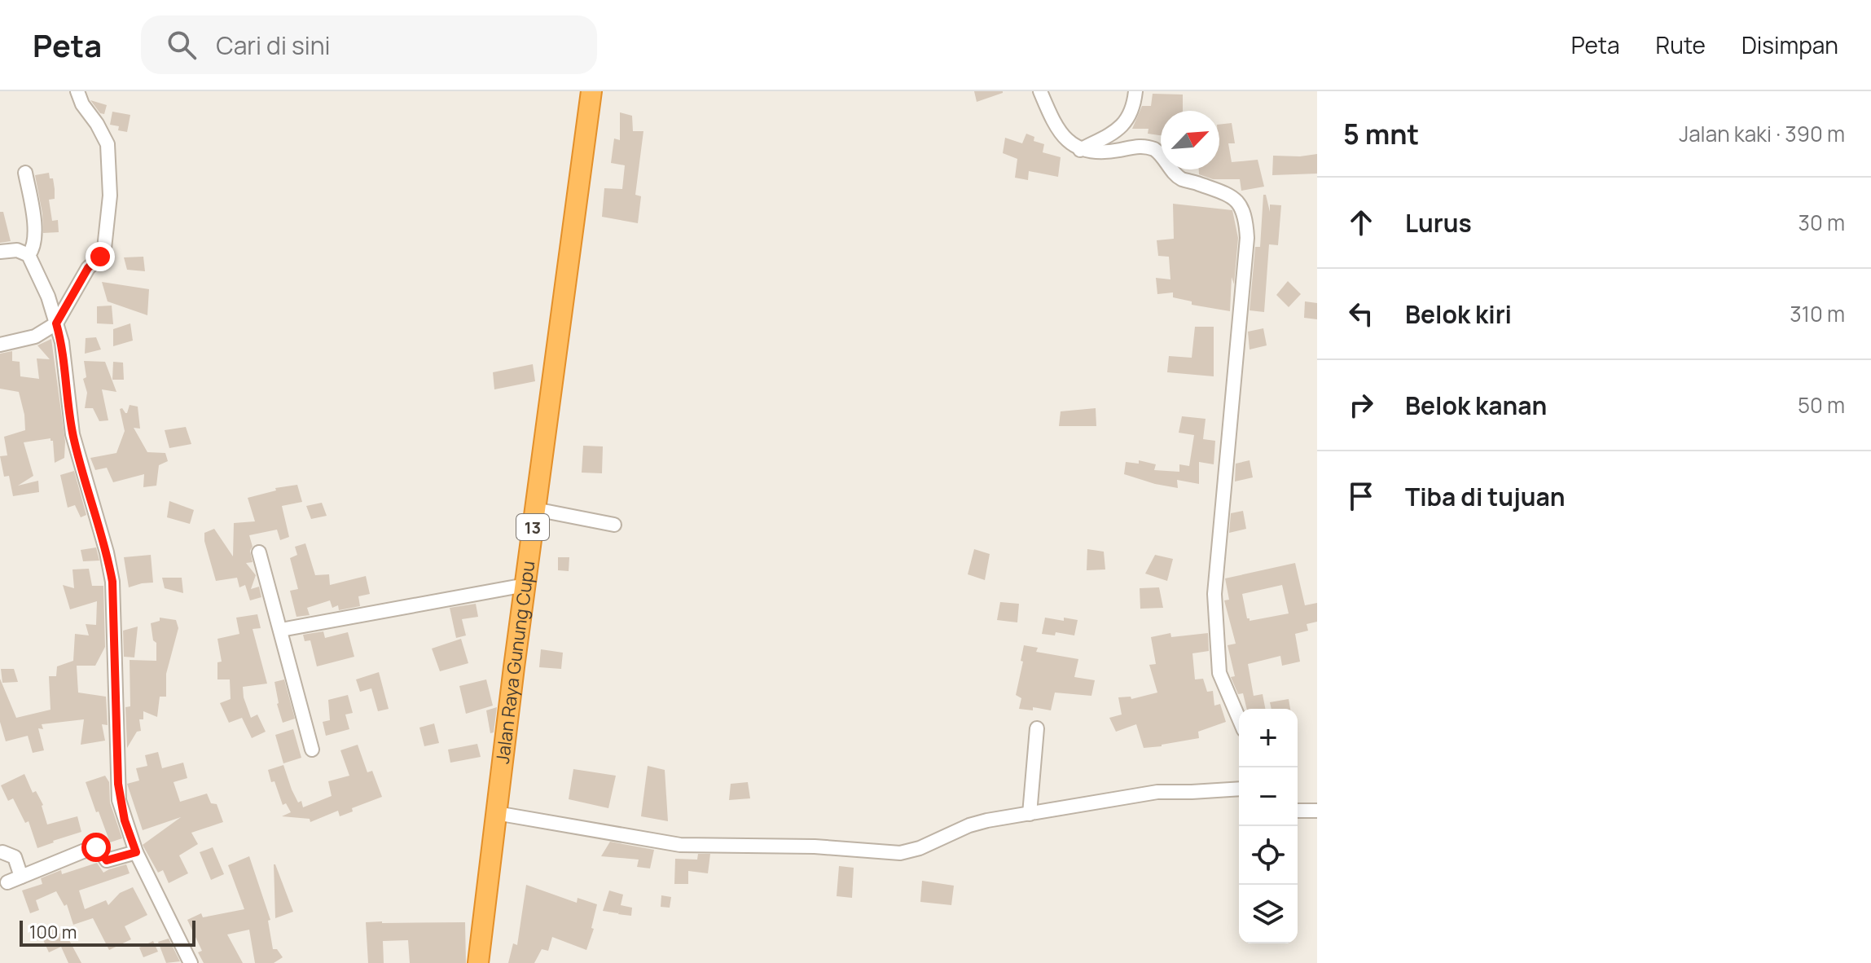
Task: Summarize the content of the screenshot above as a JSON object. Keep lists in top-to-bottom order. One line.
{"streets":{"highway":["13","Jalan Raya Gunung Cupu"]},"scale_bar":"100 m","north":"top right","page":{"header":"Peta","search":"Cari di sini","nav":["Peta","Rute","Disimpan"],"heading":["5 mnt","Jalan kaki · 390 m"],"list":[["Lurus","30 m"],["Belok kiri","310 m"],["Belok kanan","50 m"],"Tiba di tujuan"],"map_buttons":["+","−"],"scale":"100 m"}}
